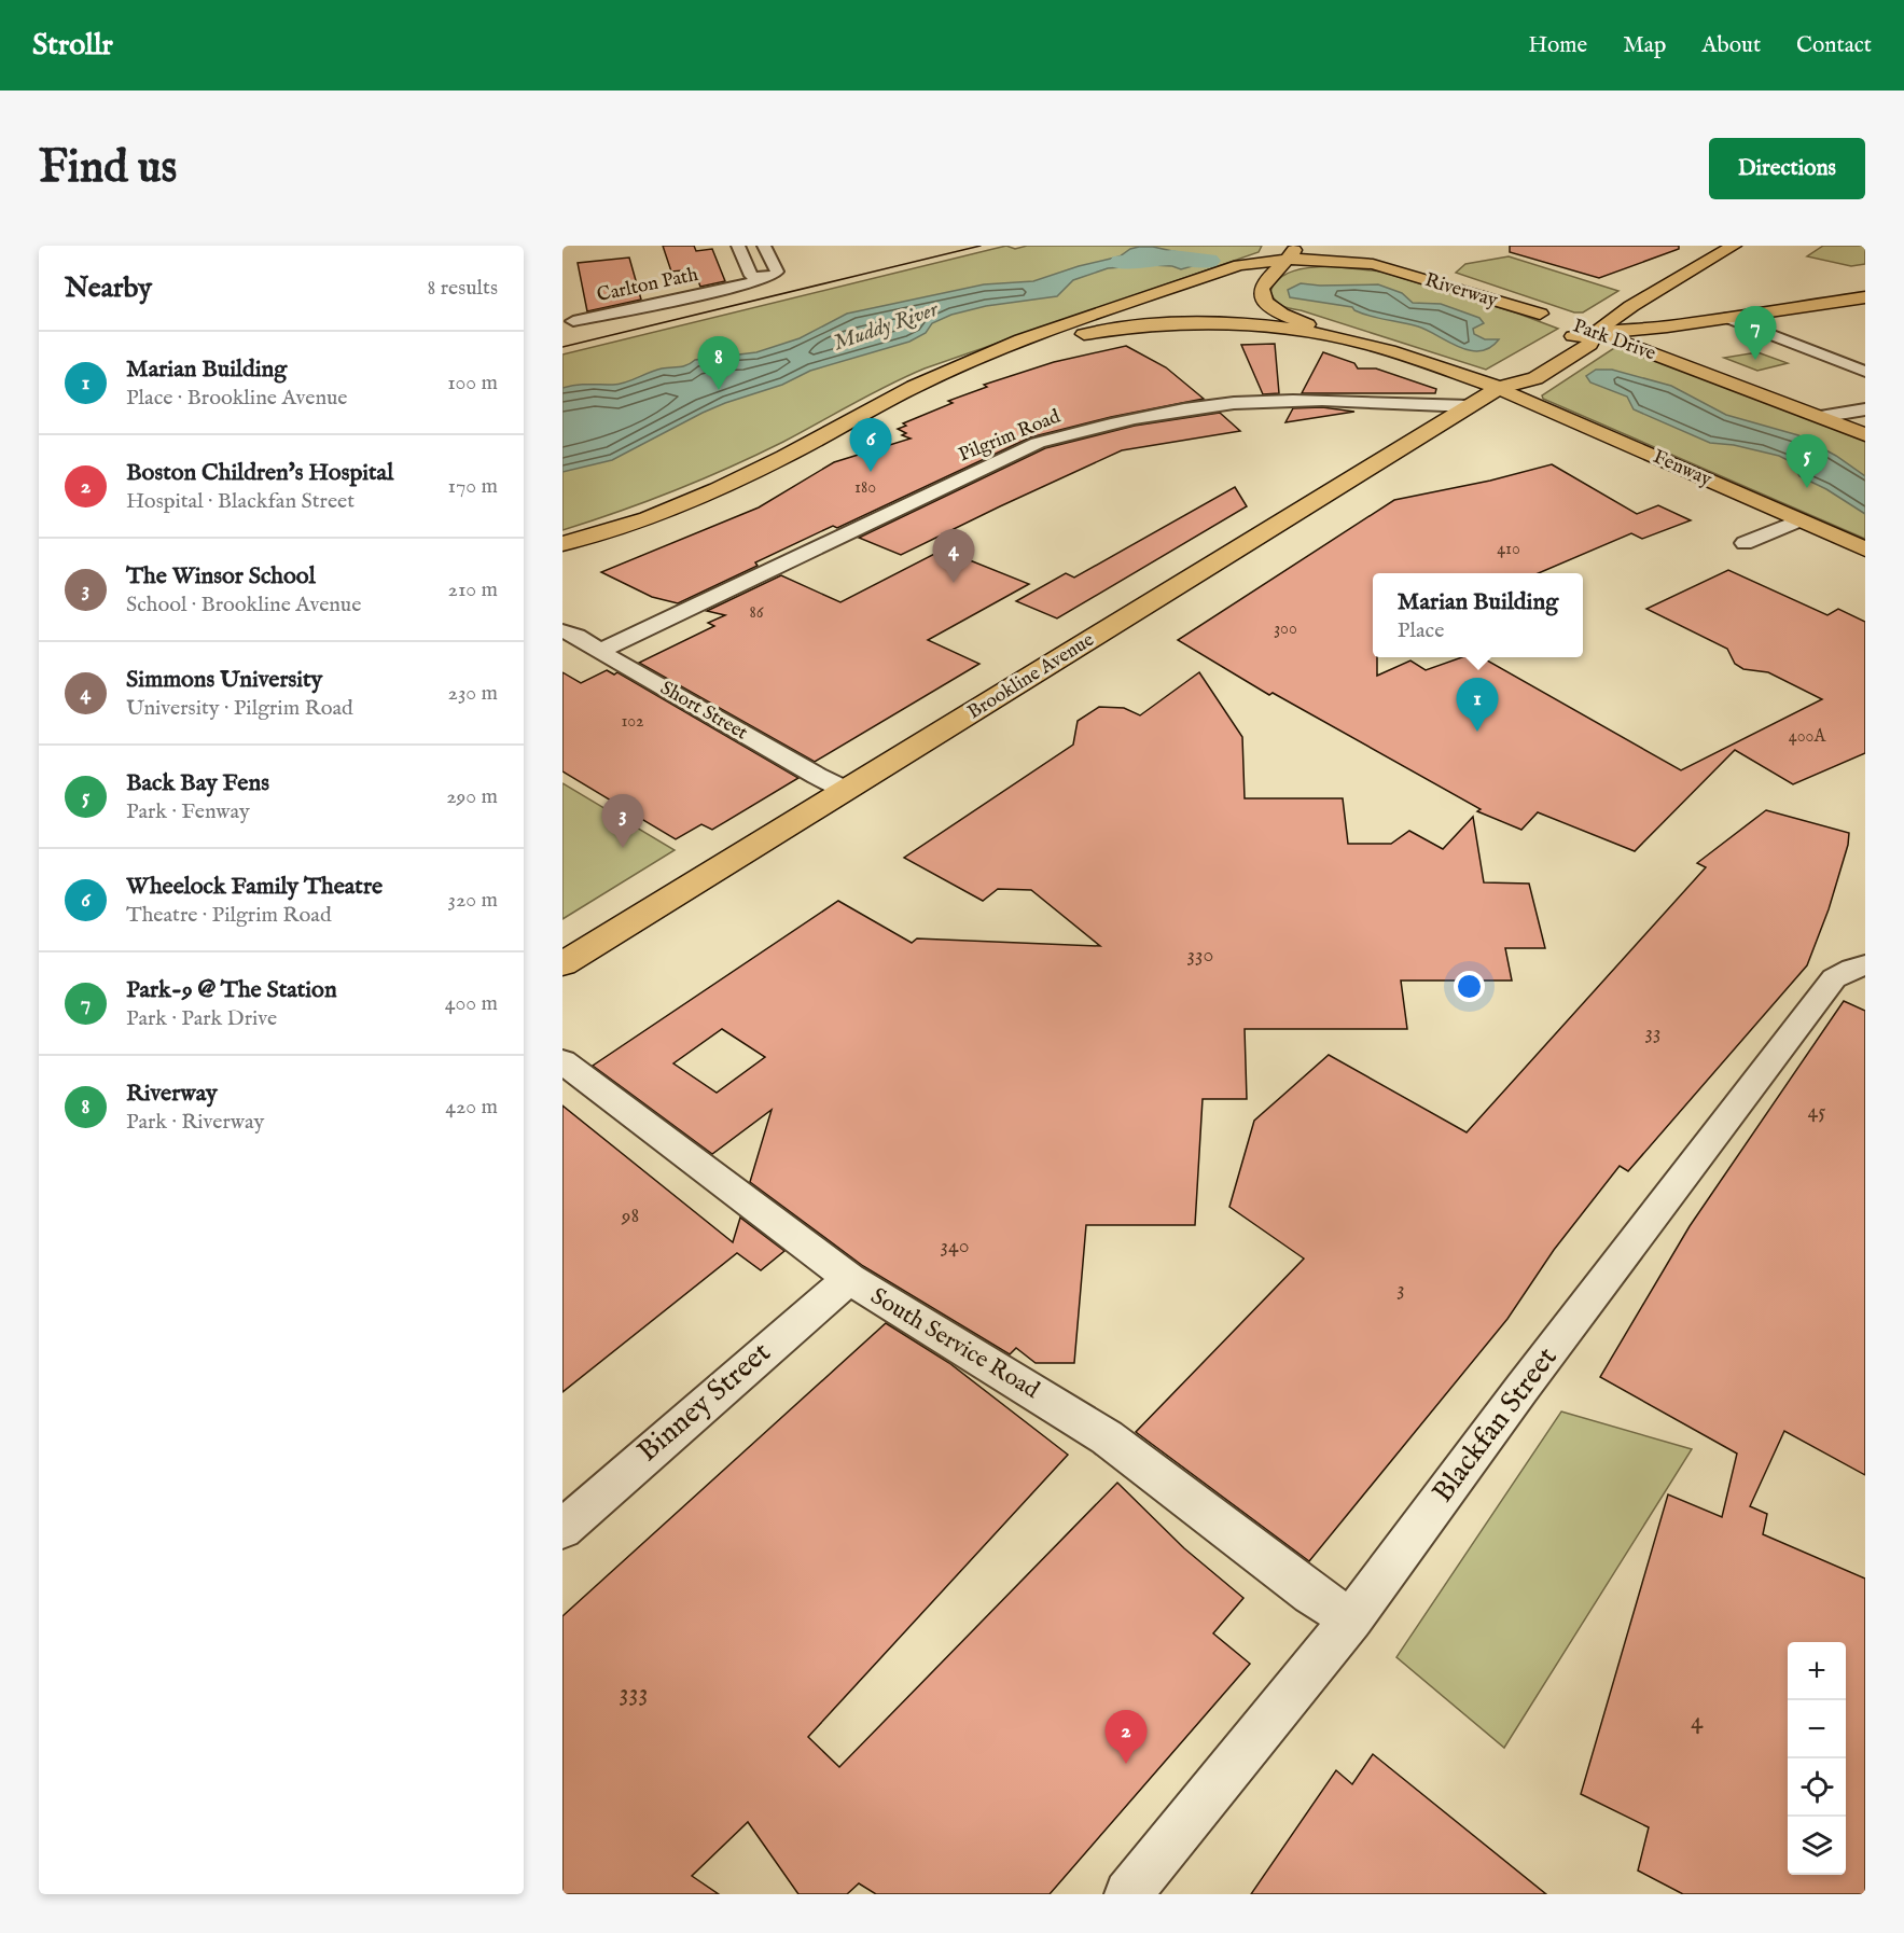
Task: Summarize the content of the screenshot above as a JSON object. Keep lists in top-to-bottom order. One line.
{"streets":{"main road":["Riverway","Park Drive","Fenway","Brookline Avenue"],"street":["Carlton Path","Pilgrim Road","Short Street","South Service Road","Binney Street","Blackfan Street"]},"crossings":[["Riverway","Park Drive"],["Riverway","Fenway"],["Riverway","Brookline Avenue"],["Park Drive","Brookline Avenue"],["Pilgrim Road","Brookline Avenue"],["Pilgrim Road","Short Street"],["Fenway","Brookline Avenue"],["Brookline Avenue","Short Street"],["South Service Road","Binney Street"],["South Service Road","Blackfan Street"]],"water":["Muddy River"],"house_numbers":["180","410","86","300","102","400A","330","33","45","98","340","3","333","4"],"page":{"header":"Strollr","nav":["Home","Map","About","Contact"],"buttons":"Directions","title":"Find us","heading":["Nearby","8 results"],"pins":["7","8","6","5","4","1","3","2"],"list":[{"mark":"1","name":"Marian Building","note":"Place · Brookline Avenue","value":"100 m"},{"mark":"2","name":"Boston Children's Hospital","note":"Hospital · Blackfan Street","value":"170 m"},{"mark":"3","name":"The Winsor School","note":"School · Brookline Avenue","value":"210 m"},{"mark":"4","name":"Simmons University","note":"University · Pilgrim Road","value":"230 m"},{"mark":"5","name":"Back Bay Fens","note":"Park · Fenway","value":"290 m"},{"mark":"6","name":"Wheelock Family Theatre","note":"Theatre · Pilgrim Road","value":"320 m"},{"mark":"7","name":"Park-9 @ The Station","note":"Park · Park Drive","value":"400 m"},{"mark":"8","name":"Riverway","note":"Park · Riverway","value":"420 m"}],"popup":["Marian Building","Place"],"map_buttons":["+","−"]}}
